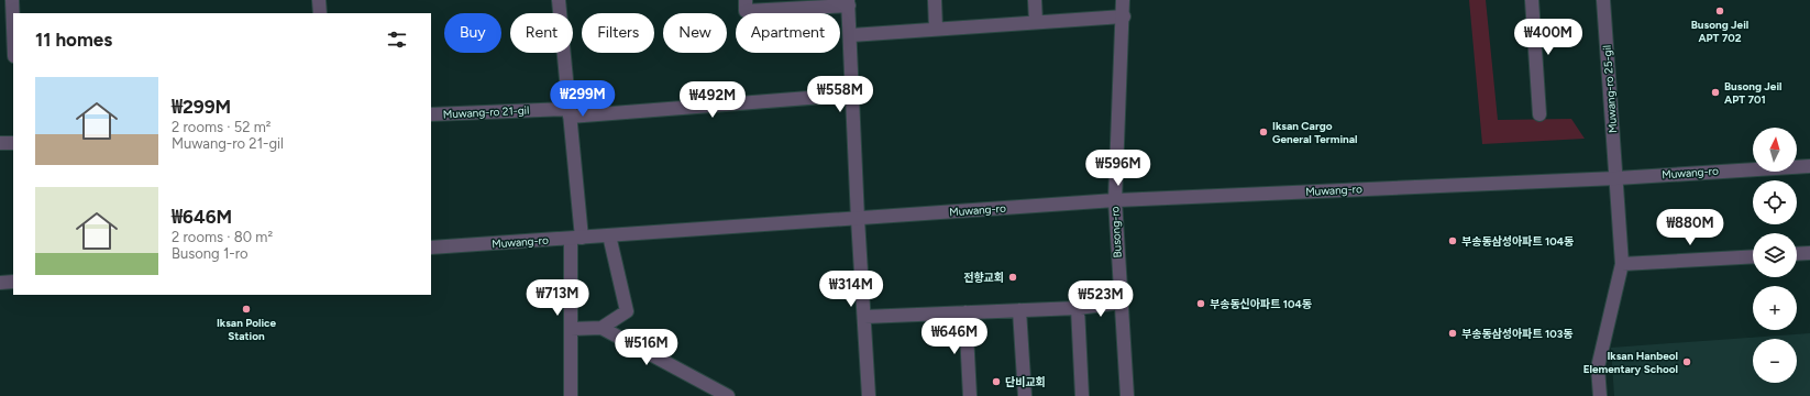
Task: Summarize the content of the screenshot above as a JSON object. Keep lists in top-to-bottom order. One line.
{"streets":{"street":["Muwang-ro 25-gil","Muwang-ro 21-gil","Muwang-ro","Busong-ro"]},"crossings":[["Muwang-ro 25-gil","Muwang-ro"],["Muwang-ro","Busong-ro"]],"places":["Busong Jeil APT 702","Busong Jeil APT 701","Iksan Cargo General Terminal","부송동삼성아파트 104동","전향교회","부송동신아파트 104동","Iksan Police Station","부송동삼성아파트 103동","Iksan Hanbeol Elementary School","단비교회"],"north":"top","page":{"chip":["Buy","Rent","Filters","New","Apartment"],"heading":"11 homes","price":["₩400M","₩558M","₩299M","₩492M","₩596M","₩880M","₩314M","₩713M","₩523M","₩646M","₩516M"],"list":[{"name":"₩299M","note":"2 rooms · 52 m² · Muwang-ro 21-gil"},{"name":"₩646M","note":"2 rooms · 80 m² · Busong 1-ro"}],"map_buttons":["+","−"]}}
